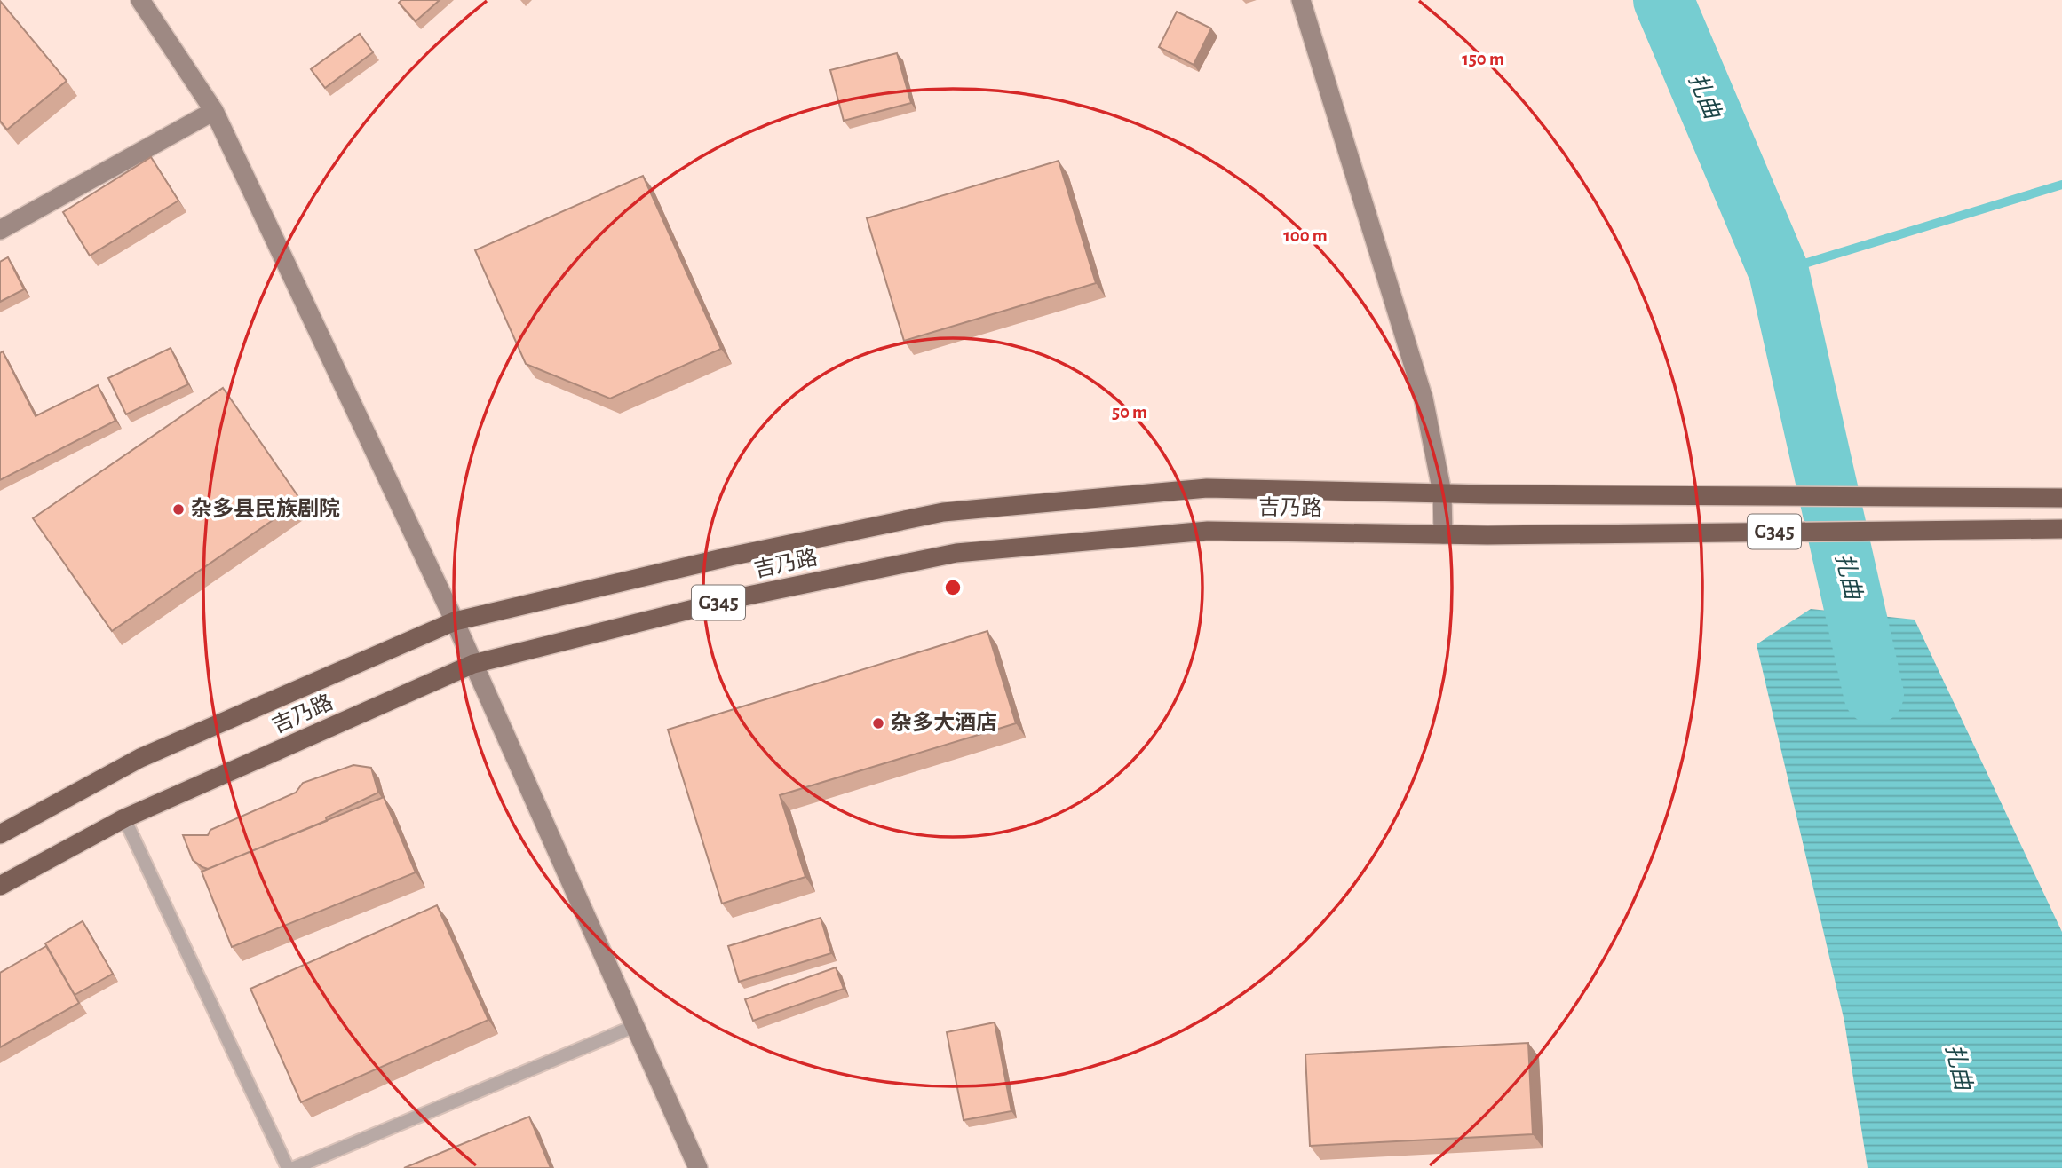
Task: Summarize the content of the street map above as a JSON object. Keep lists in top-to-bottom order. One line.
{"streets":{"highway":["吉乃路","G345"]},"water":["扎曲"],"places":["杂多县民族剧院","杂多大酒店"],"rings":["150 m","100 m","50 m"]}
